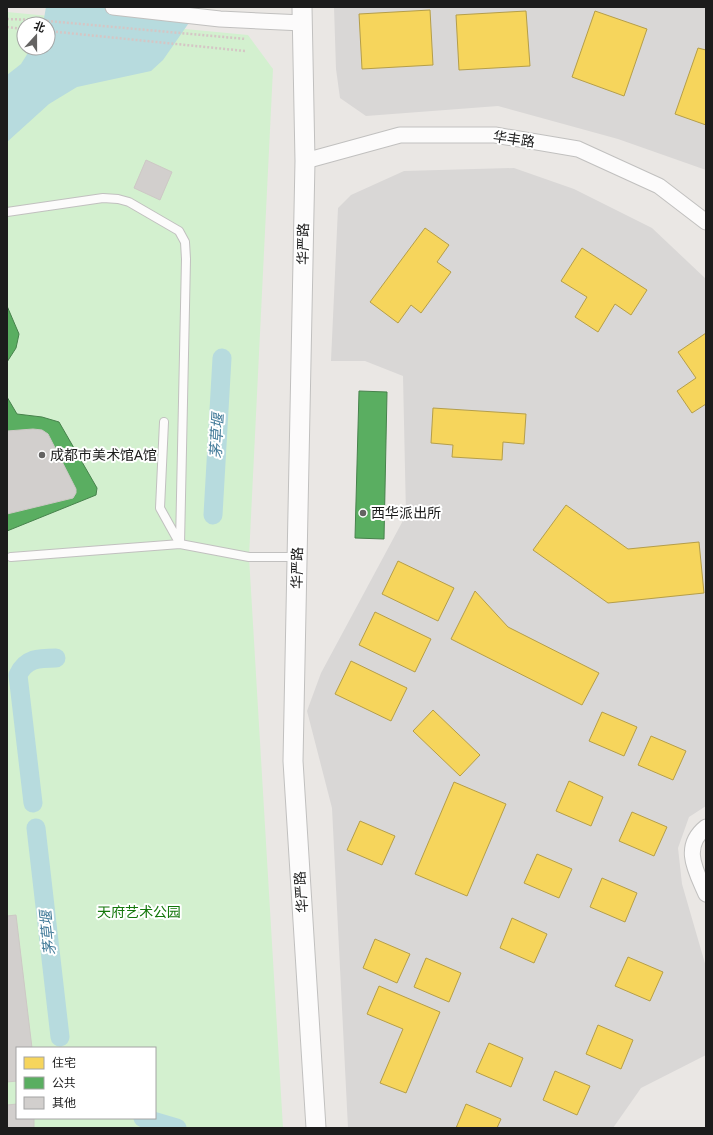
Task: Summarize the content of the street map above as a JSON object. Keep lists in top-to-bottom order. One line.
{"streets":{"street":["华丰路","华严路"]},"crossings":[["华丰路","华严路"]],"water":["茅草堰"],"parks":["天府艺术公园"],"places":["成都市美术馆A馆","西华派出所"],"legend":["住宅","公共","其他"],"north":"top"}
